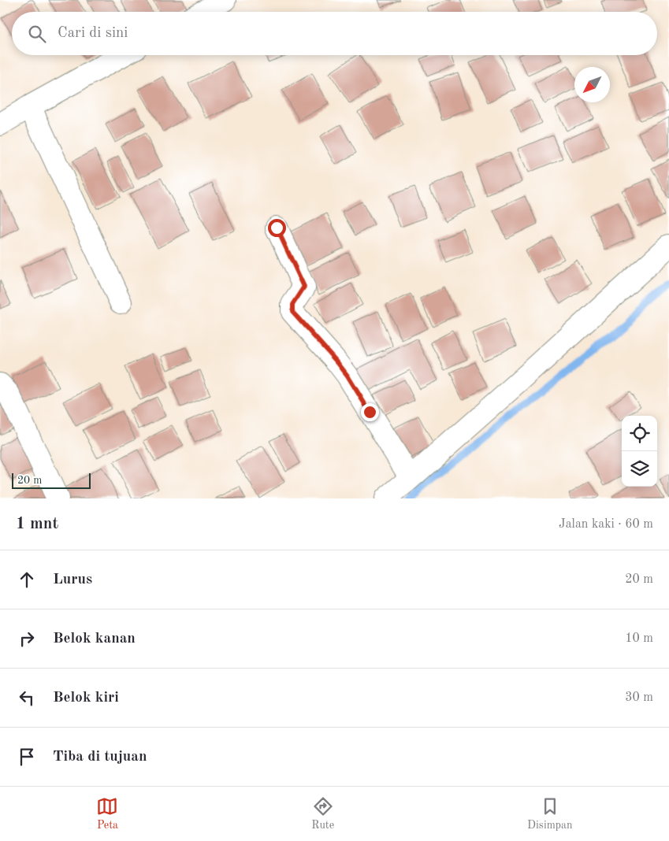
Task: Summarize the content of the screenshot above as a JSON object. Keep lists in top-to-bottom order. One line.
{"scale_bar":"20 m","north":"bottom left","page":{"search":"Cari di sini","scale":"20 m","heading":["1 mnt","Jalan kaki · 60 m"],"list":[["Lurus","20 m"],["Belok kanan","10 m"],["Belok kiri","30 m"],"Tiba di tujuan"],"nav":["Peta","Rute","Disimpan"]}}
